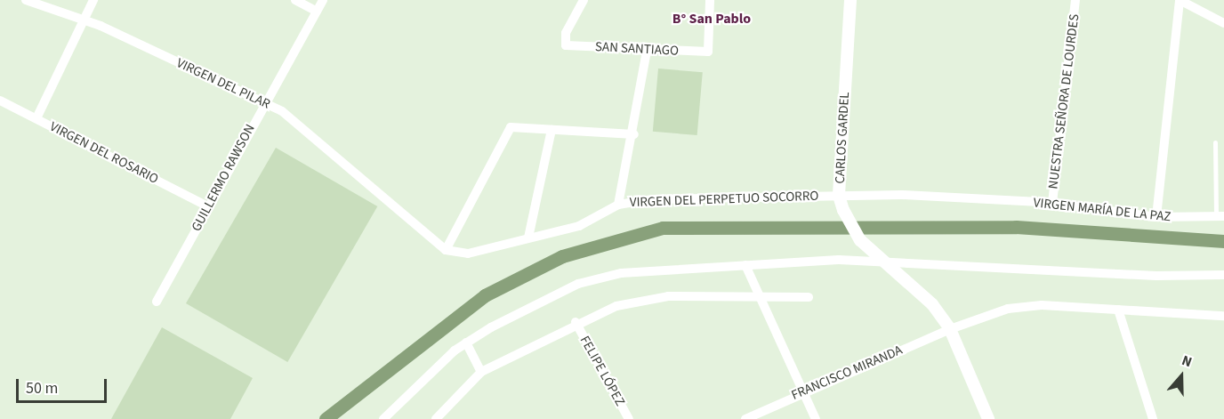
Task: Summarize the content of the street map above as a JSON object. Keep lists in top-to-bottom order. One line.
{"streets":{"street":["SAN SANTIAGO","VIRGEN DEL PILAR","NUESTRA SEÑORA DE LOURDES","CARLOS GARDEL","VIRGEN DEL ROSARIO","GUILLERMO RAWSON","VIRGEN DEL PERPETUO SOCORRO","VIRGEN MARÍA DE LA PAZ","FELIPE LÓPEZ","FRANCISCO MIRANDA"]},"crossings":[["VIRGEN DEL PILAR","GUILLERMO RAWSON"],["VIRGEN DEL PILAR","VIRGEN DEL PERPETUO SOCORRO"],["NUESTRA SEÑORA DE LOURDES","VIRGEN MARÍA DE LA PAZ"],["CARLOS GARDEL","VIRGEN DEL PERPETUO SOCORRO"],["CARLOS GARDEL","FRANCISCO MIRANDA"],["VIRGEN DEL ROSARIO","GUILLERMO RAWSON"],["VIRGEN DEL PERPETUO SOCORRO","VIRGEN MARÍA DE LA PAZ"]],"districts":["B° San Pablo"],"scale_bar":"50 m","north":"top"}
